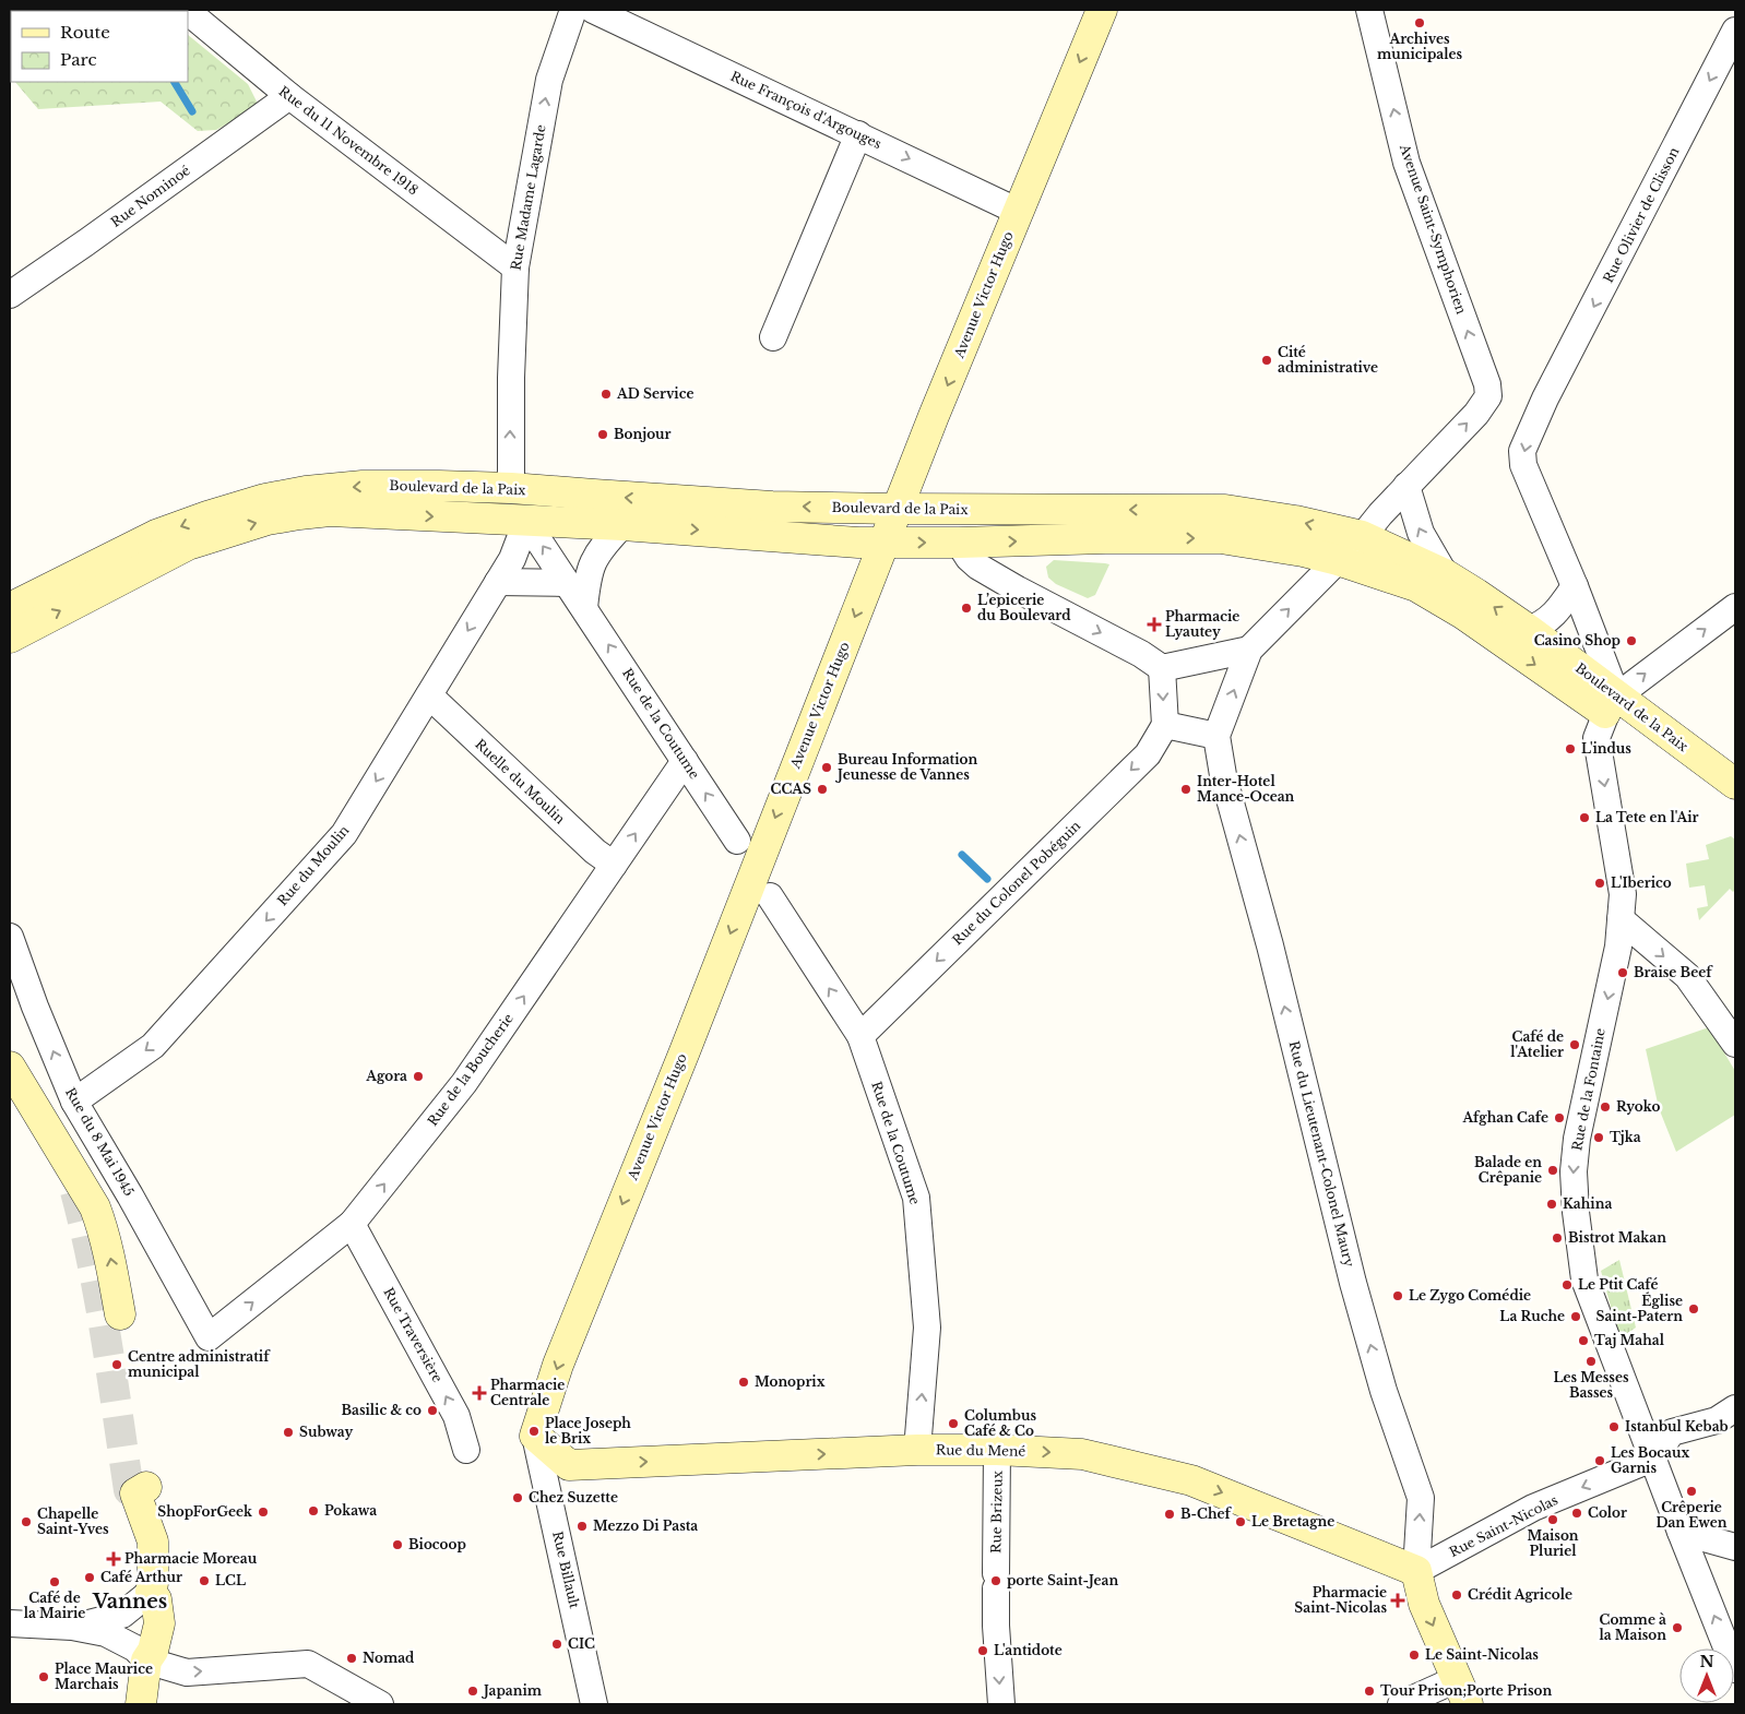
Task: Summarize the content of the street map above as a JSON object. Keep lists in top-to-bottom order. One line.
{"streets":{"main road":["Avenue Victor Hugo","Boulevard de la Paix","Rue du Mené"],"street":["Rue François d'Argouges","Rue du 11 Novembre 1918","Rue Nominoé","Rue Madame Lagarde","Rue Olivier de Clisson","Avenue Saint-Symphorien","Rue de la Coutume","Ruelle du Moulin","Rue du Moulin","Rue du Colonel Pobéguin","Rue de la Boucherie","Rue de la Fontaine","Rue du 8 Mai 1945","Rue du Lieutenant-Colonel Maury","Rue Traversière","Rue Brizeux","Rue Saint-Nicolas","Rue Billault"]},"crossings":[["Rue François d'Argouges","Avenue Victor Hugo"],["Rue du 11 Novembre 1918","Rue Nominoé"],["Rue du 11 Novembre 1918","Rue Madame Lagarde"],["Rue Madame Lagarde","Boulevard de la Paix"],["Avenue Victor Hugo","Boulevard de la Paix"],["Avenue Victor Hugo","Rue du Mené"],["Avenue Victor Hugo","Rue Billault"],["Boulevard de la Paix","Rue de la Coutume"],["Boulevard de la Paix","Rue du Moulin"],["Boulevard de la Paix","Rue de la Fontaine"],["Rue de la Coutume","Rue du Moulin"],["Rue de la Coutume","Rue du Colonel Pobéguin"],["Rue de la Coutume","Rue de la Boucherie"],["Rue de la Coutume","Rue du Mené"],["Ruelle du Moulin","Rue du Moulin"],["Ruelle du Moulin","Rue de la Boucherie"],["Rue du Moulin","Rue du 8 Mai 1945"],["Rue de la Boucherie","Rue du 8 Mai 1945"],["Rue de la Boucherie","Rue Traversière"],["Rue de la Fontaine","Rue Saint-Nicolas"],["Rue du Lieutenant-Colonel Maury","Rue du Mené"],["Rue du Lieutenant-Colonel Maury","Rue Saint-Nicolas"],["Rue du Mené","Rue Brizeux"],["Rue du Mené","Rue Saint-Nicolas"],["Rue du Mené","Rue Billault"]],"one_way":["Rue François d'Argouges","Rue Madame Lagarde","Rue Olivier de Clisson","Avenue Saint-Symphorien","Avenue Victor Hugo","Rue de la Coutume","Rue du Moulin","Rue du Colonel Pobéguin","Rue de la Boucherie","Rue du Lieutenant-Colonel Maury","Rue Traversière","Rue du Mené","Rue Brizeux","Rue Saint-Nicolas"],"districts":["Vannes"],"places":{"other":["Archives municipales","Cité administrative","AD Service","Bonjour","L’epicerie du Boulevard","Casino Shop","L'indus","Bureau Information Jeunesse de Vannes","CCAS","Inter-Hotel Mance-Ocean","La Tete en l'Air","L'Iberico","Braise Beef","Café de l'Atelier","Agora","Ryoko","Afghan Cafe","Tjka","Balade en Crêpanie","Kahina","Bistrot Makan","Le Ptit Café","Le Zygo Comédie","Église Saint-Patern","La Ruche","Taj Mahal","Les Messes Basses","Centre administratif municipal","Monoprix","Basilic & co","Columbus Café & Co","Istanbul Kebab","Place Joseph le Brix","Subway","Les Bocaux Garnis","Crêperie Dan Ewen","Chez Suzette","Pokawa","ShopForGeek","Color","B-Chef","Maison Pluriel","Chapelle Saint-Yves","Le Bretagne","Mezzo Di Pasta","Biocoop","Café Arthur","LCL","porte Saint-Jean","Café de la Mairie","Crédit Agricole","Comme à la Maison","CIC","L'antidote","Le Saint-Nicolas","Nomad","Place Maurice Marchais","Japanim","Tour Prison;Porte Prison"],"health":["Pharmacie Lyautey","Pharmacie Centrale","Pharmacie Moreau","Pharmacie Saint-Nicolas"]},"legend":["Route","Parc"],"north":"top"}
